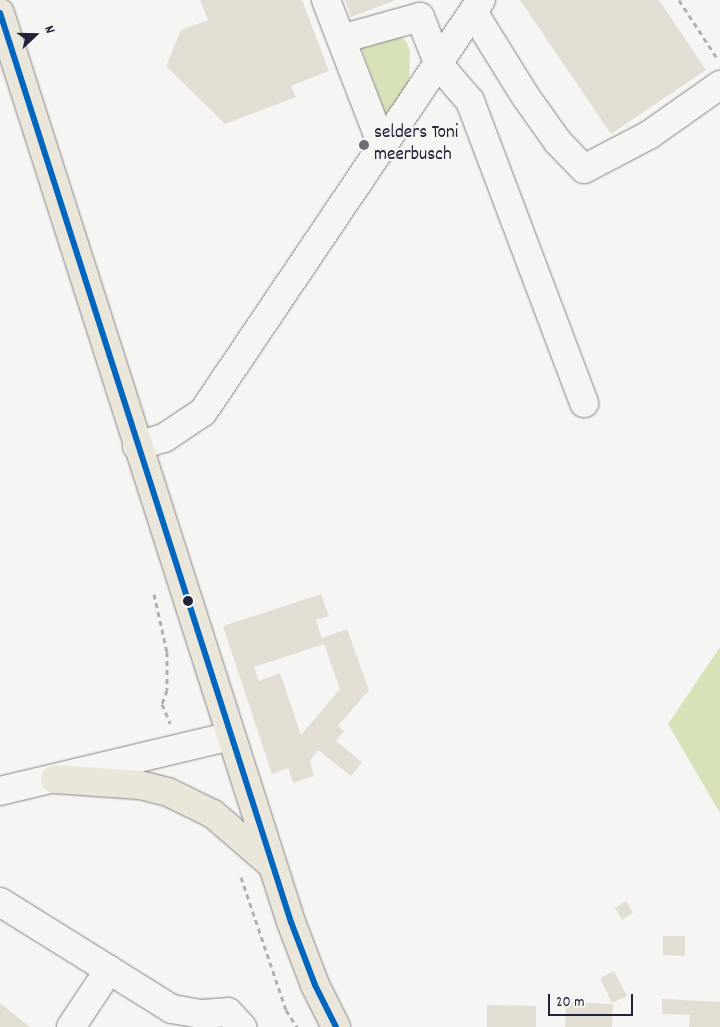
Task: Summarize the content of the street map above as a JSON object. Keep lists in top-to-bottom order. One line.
{"places":["selders Toni meerbusch"],"scale_bar":"20 m","north":"right"}
